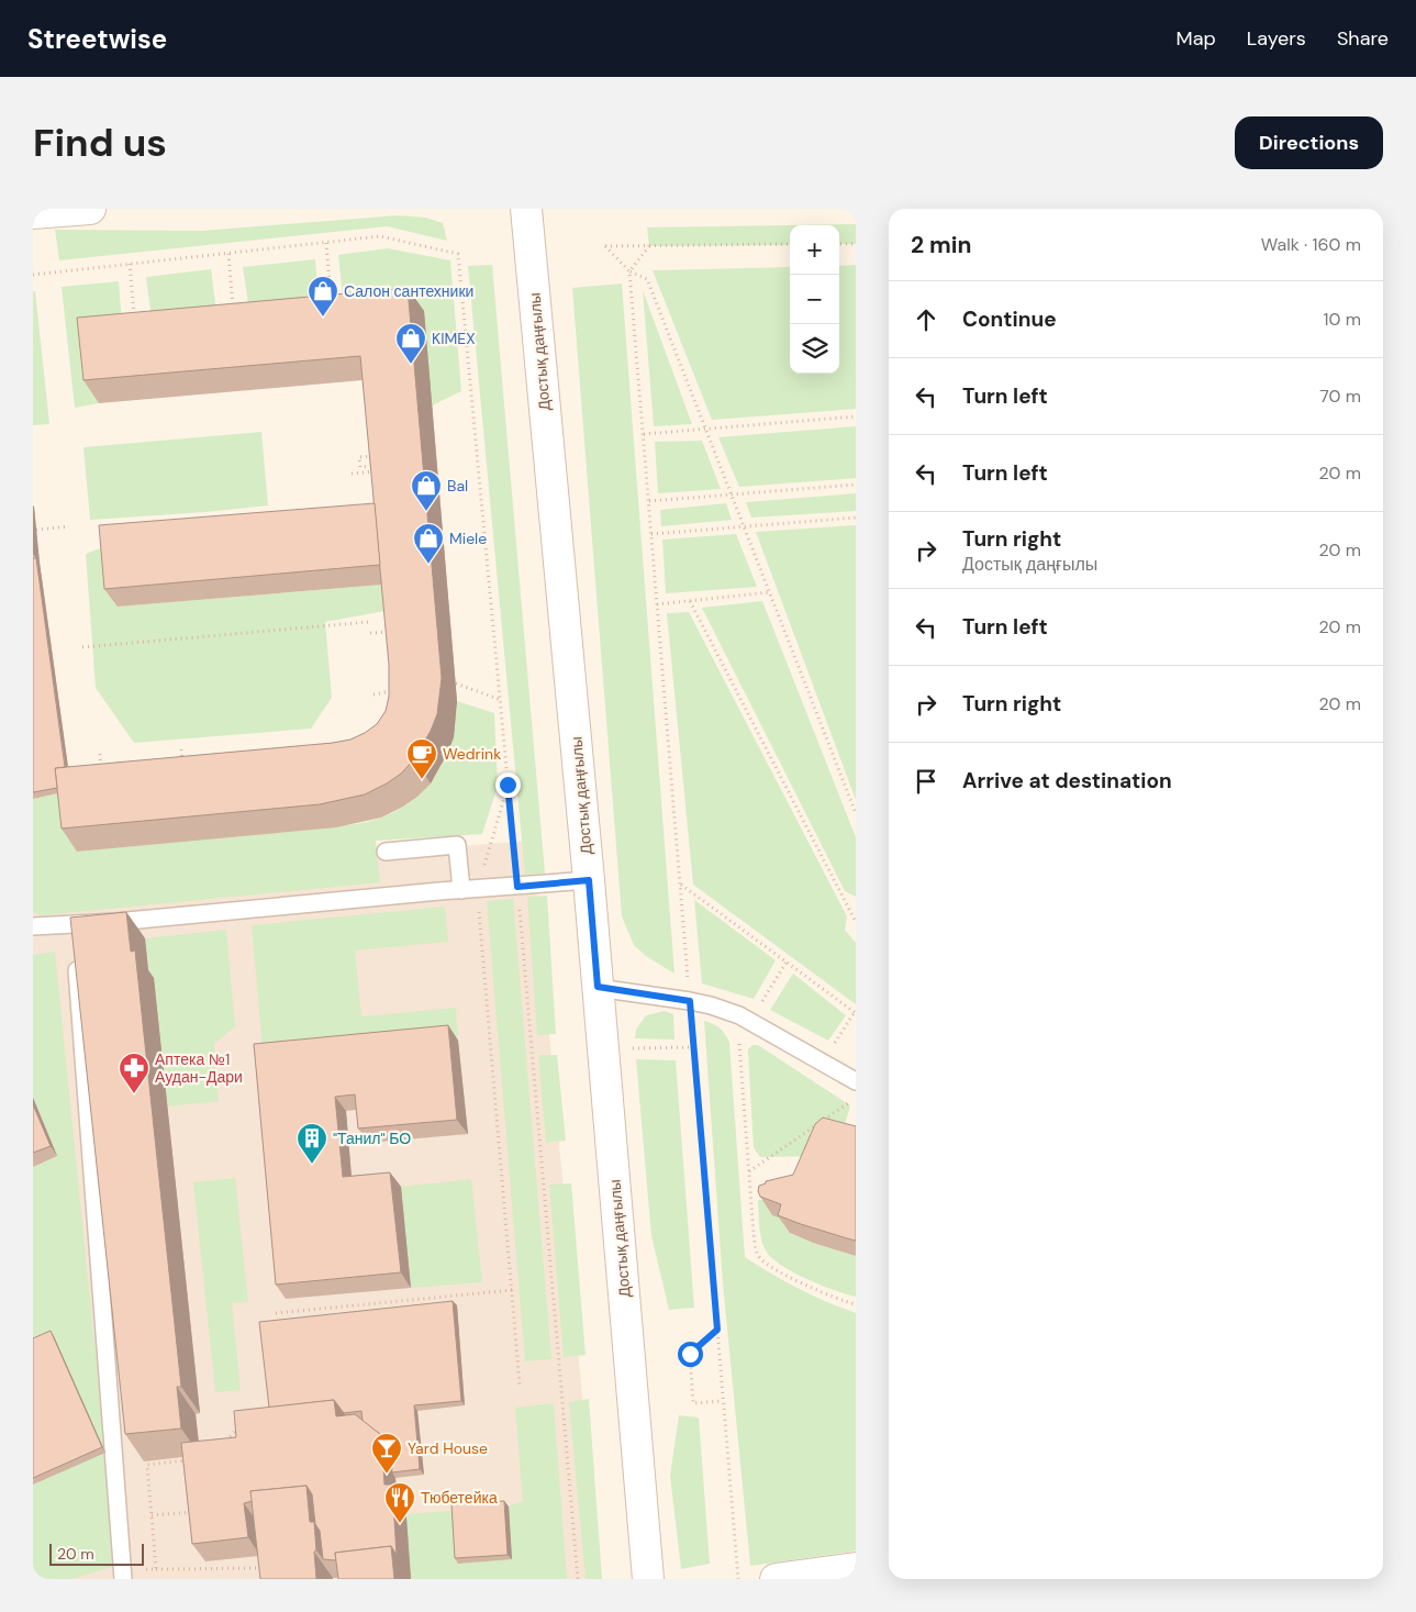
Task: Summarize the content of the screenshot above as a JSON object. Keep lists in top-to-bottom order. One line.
{"streets":{"main road":["Достық даңғылы"]},"places":{"shop":["Салон сантехники","KIMEX","Bal","Miele"],"cafe":["Wedrink"],"pharmacy":["Аптека №1 Аудан-Дари"],"building":["\"Танил\" БО"],"bar":["Yard House"],"restaurant":["Тюбетейка"]},"scale_bar":"20 m","page":{"header":"Streetwise","nav":["Map","Layers","Share"],"buttons":"Directions","title":"Find us","heading":["2 min","Walk · 160 m"],"map_buttons":["+","−"],"list":[["Continue","10 m"],["Turn left","70 m"],["Turn left","20 m"],["Turn right","Достық даңғылы","20 m"],["Turn left","20 m"],["Turn right","20 m"],"Arrive at destination"],"scale":"20 m"}}
